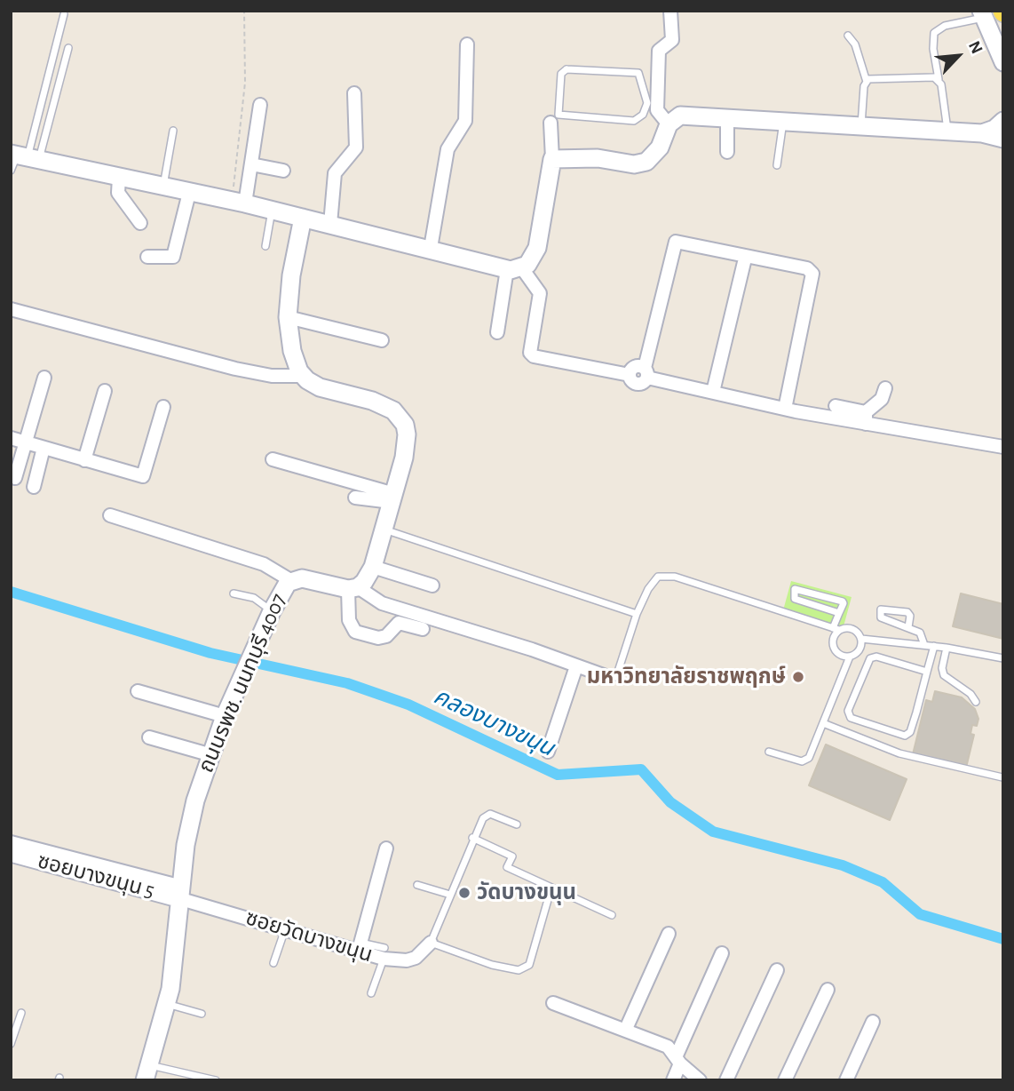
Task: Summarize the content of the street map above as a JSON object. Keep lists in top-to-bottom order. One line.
{"streets":{"street":["ถนนรพช. นนทบุรี 4007","ซอยบางขนุน 5","ซอยวัดบางขนุน"]},"crossings":[["ถนนรพช. นนทบุรี 4007","ซอยบางขนุน 5"],["ถนนรพช. นนทบุรี 4007","ซอยวัดบางขนุน"],["ซอยบางขนุน 5","ซอยวัดบางขนุน"]],"water":["คลองบางขนุน"],"places":["มหาวิทยาลัยราชพฤกษ์","วัดบางขนุน"],"north":"top right"}
